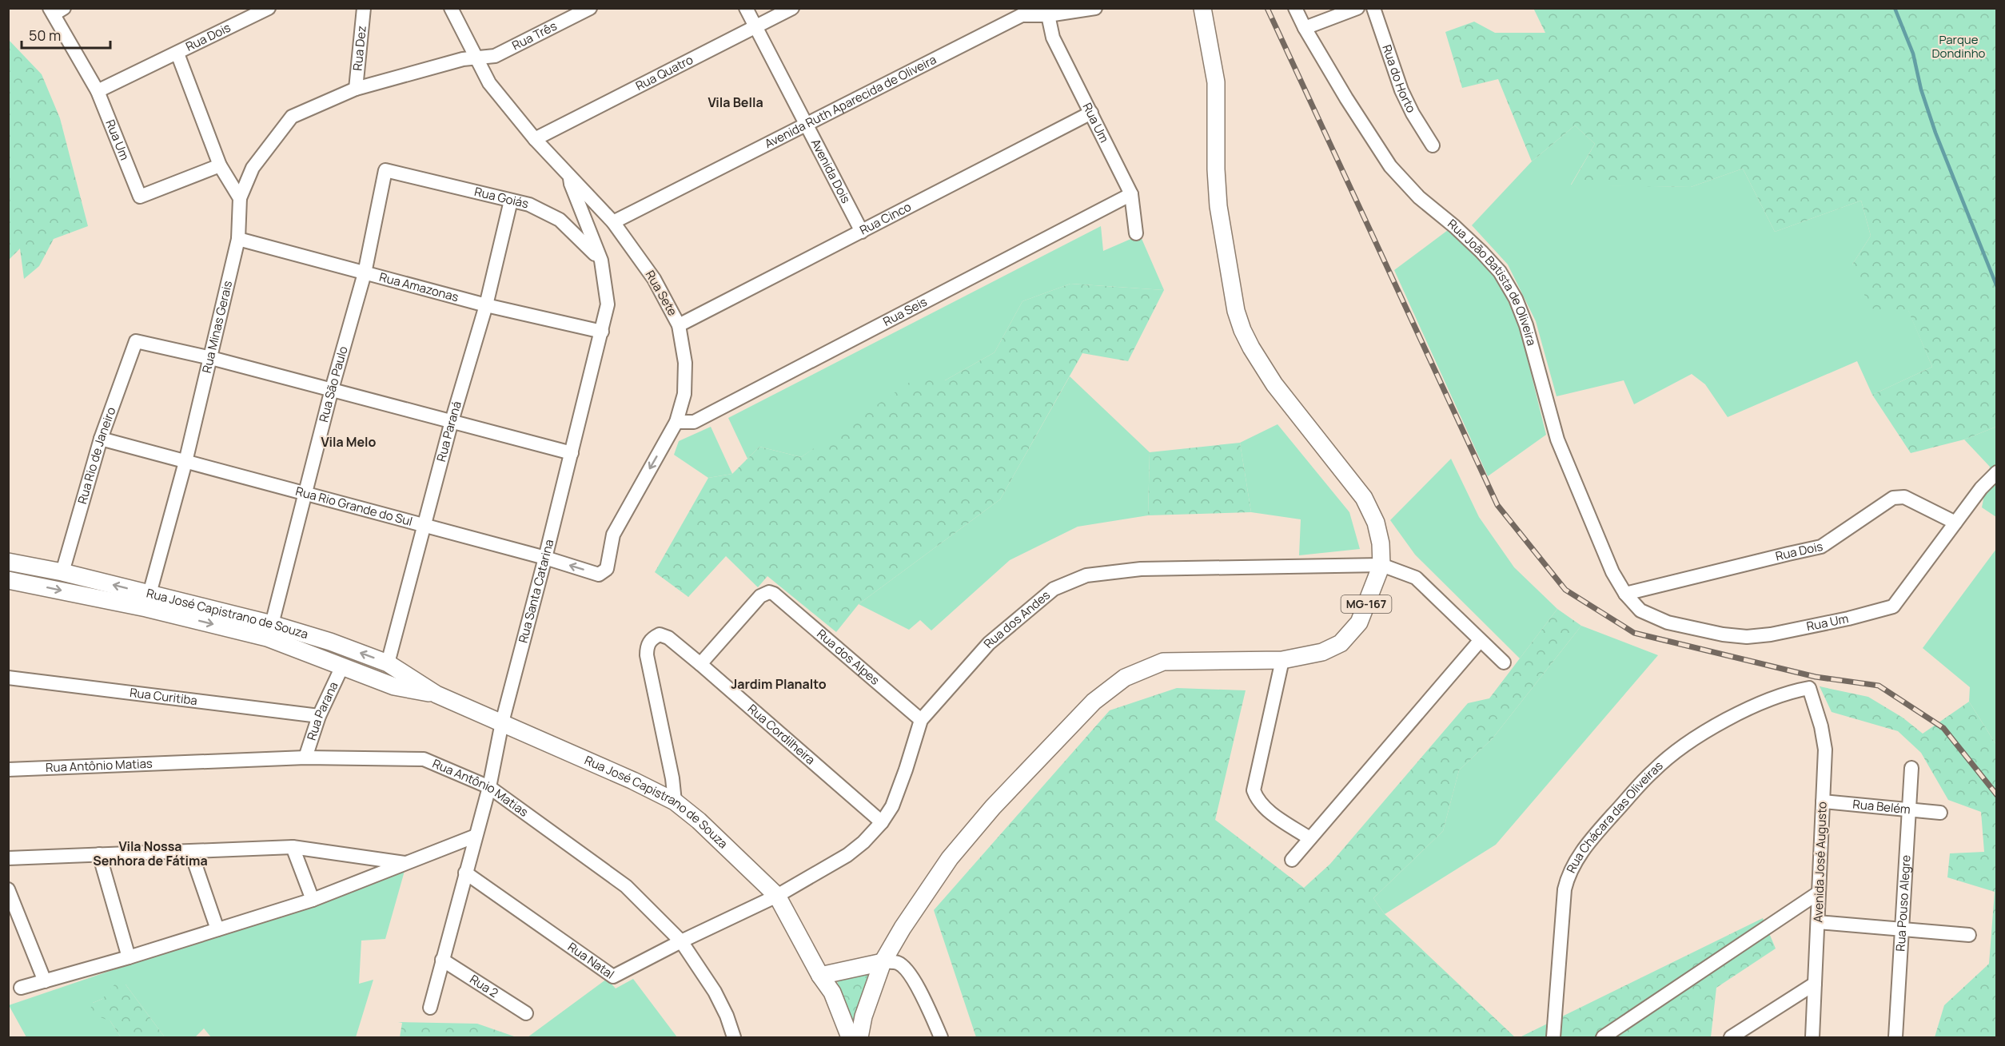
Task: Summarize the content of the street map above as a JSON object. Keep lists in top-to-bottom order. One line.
{"streets":{"main road":["MG-167","Rua José Capistrano de Souza"],"street":["Rua Três","Rua Dois","Rua Dez","Rua Quatro","Rua do Horto","Avenida Ruth Aparecida de Oliveira","Rua Um","Avenida Dois","Rua Goiás","Rua Cinco","Rua João Batista de Oliveira","Rua Amazonas","Rua Sete","Rua Seis","Rua Minas Gerais","Rua São Paulo","Rua Paraná","Rua Rio de Janeiro","Rua Rio Grande do Sul","Rua Santa Catarina","Rua dos Andes","Rua dos Alpes","Rua Curitiba","Rua Parana","Rua Cordilheira","Rua Antônio Matias","Rua Belém","Rua Chácara das Oliveiras","Avenida José Augusto","Rua Pouso Alegre","Rua Natal","Rua 2"]},"crossings":[["Rua Três","Rua Sete"],["Rua Dois","Rua Um"],["Rua Dois","Rua João Batista de Oliveira"],["Rua Quatro","Avenida Dois"],["Rua Quatro","Rua Sete"],["Avenida Ruth Aparecida de Oliveira","Rua Um"],["Avenida Ruth Aparecida de Oliveira","Avenida Dois"],["Avenida Ruth Aparecida de Oliveira","Rua Sete"],["Rua Um","Rua Cinco"],["Rua Um","Rua João Batista de Oliveira"],["Rua Um","Rua Seis"],["Avenida Dois","Rua Cinco"],["Rua Goiás","Rua São Paulo"],["Rua Goiás","Rua Paraná"],["Rua Goiás","Rua Santa Catarina"],["Rua Cinco","Rua Sete"],["Rua Amazonas","Rua Minas Gerais"],["Rua Amazonas","Rua São Paulo"],["Rua Amazonas","Rua Paraná"],["Rua Amazonas","Rua Santa Catarina"],["Rua Sete","Rua Seis"],["Rua Sete","Rua Rio Grande do Sul"],["Rua Sete","Rua Santa Catarina"],["Rua Minas Gerais","Rua Rio de Janeiro"],["Rua Minas Gerais","Rua Rio Grande do Sul"],["Rua Minas Gerais","Rua José Capistrano de Souza"],["Rua São Paulo","Rua Rio Grande do Sul"],["Rua São Paulo","Rua José Capistrano de Souza"],["Rua Paraná","Rua Rio Grande do Sul"],["Rua Paraná","Rua José Capistrano de Souza"],["Rua Rio de Janeiro","Rua Rio Grande do Sul"],["Rua Rio de Janeiro","Rua José Capistrano de Souza"],["Rua Rio Grande do Sul","Rua Santa Catarina"],["Rua Santa Catarina","Rua José Capistrano de Souza"],["Rua Santa Catarina","Rua Antônio Matias"],["Rua Santa Catarina","Rua Natal"],["Rua Santa Catarina","Rua 2"],["MG-167","Rua dos Andes"],["Rua José Capistrano de Souza","Rua dos Andes"],["Rua José Capistrano de Souza","Rua Parana"],["Rua José Capistrano de Souza","Rua Cordilheira"],["Rua José Capistrano de Souza","Rua Natal"],["Rua dos Andes","Rua dos Alpes"],["Rua dos Andes","Rua Cordilheira"],["Rua dos Andes","Rua Natal"],["Rua dos Alpes","Rua Cordilheira"],["Rua Curitiba","Rua Parana"],["Rua Parana","Rua Antônio Matias"],["Rua Antônio Matias","Rua Natal"],["Rua Belém","Avenida José Augusto"],["Rua Belém","Rua Pouso Alegre"],["Rua Chácara das Oliveiras","Avenida José Augusto"]],"districts":["Vila Bella","Vila Melo","Jardim Planalto","Vila Nossa Senhora de Fátima"],"parks":["Parque Dondinho"],"scale_bar":"50 m"}
